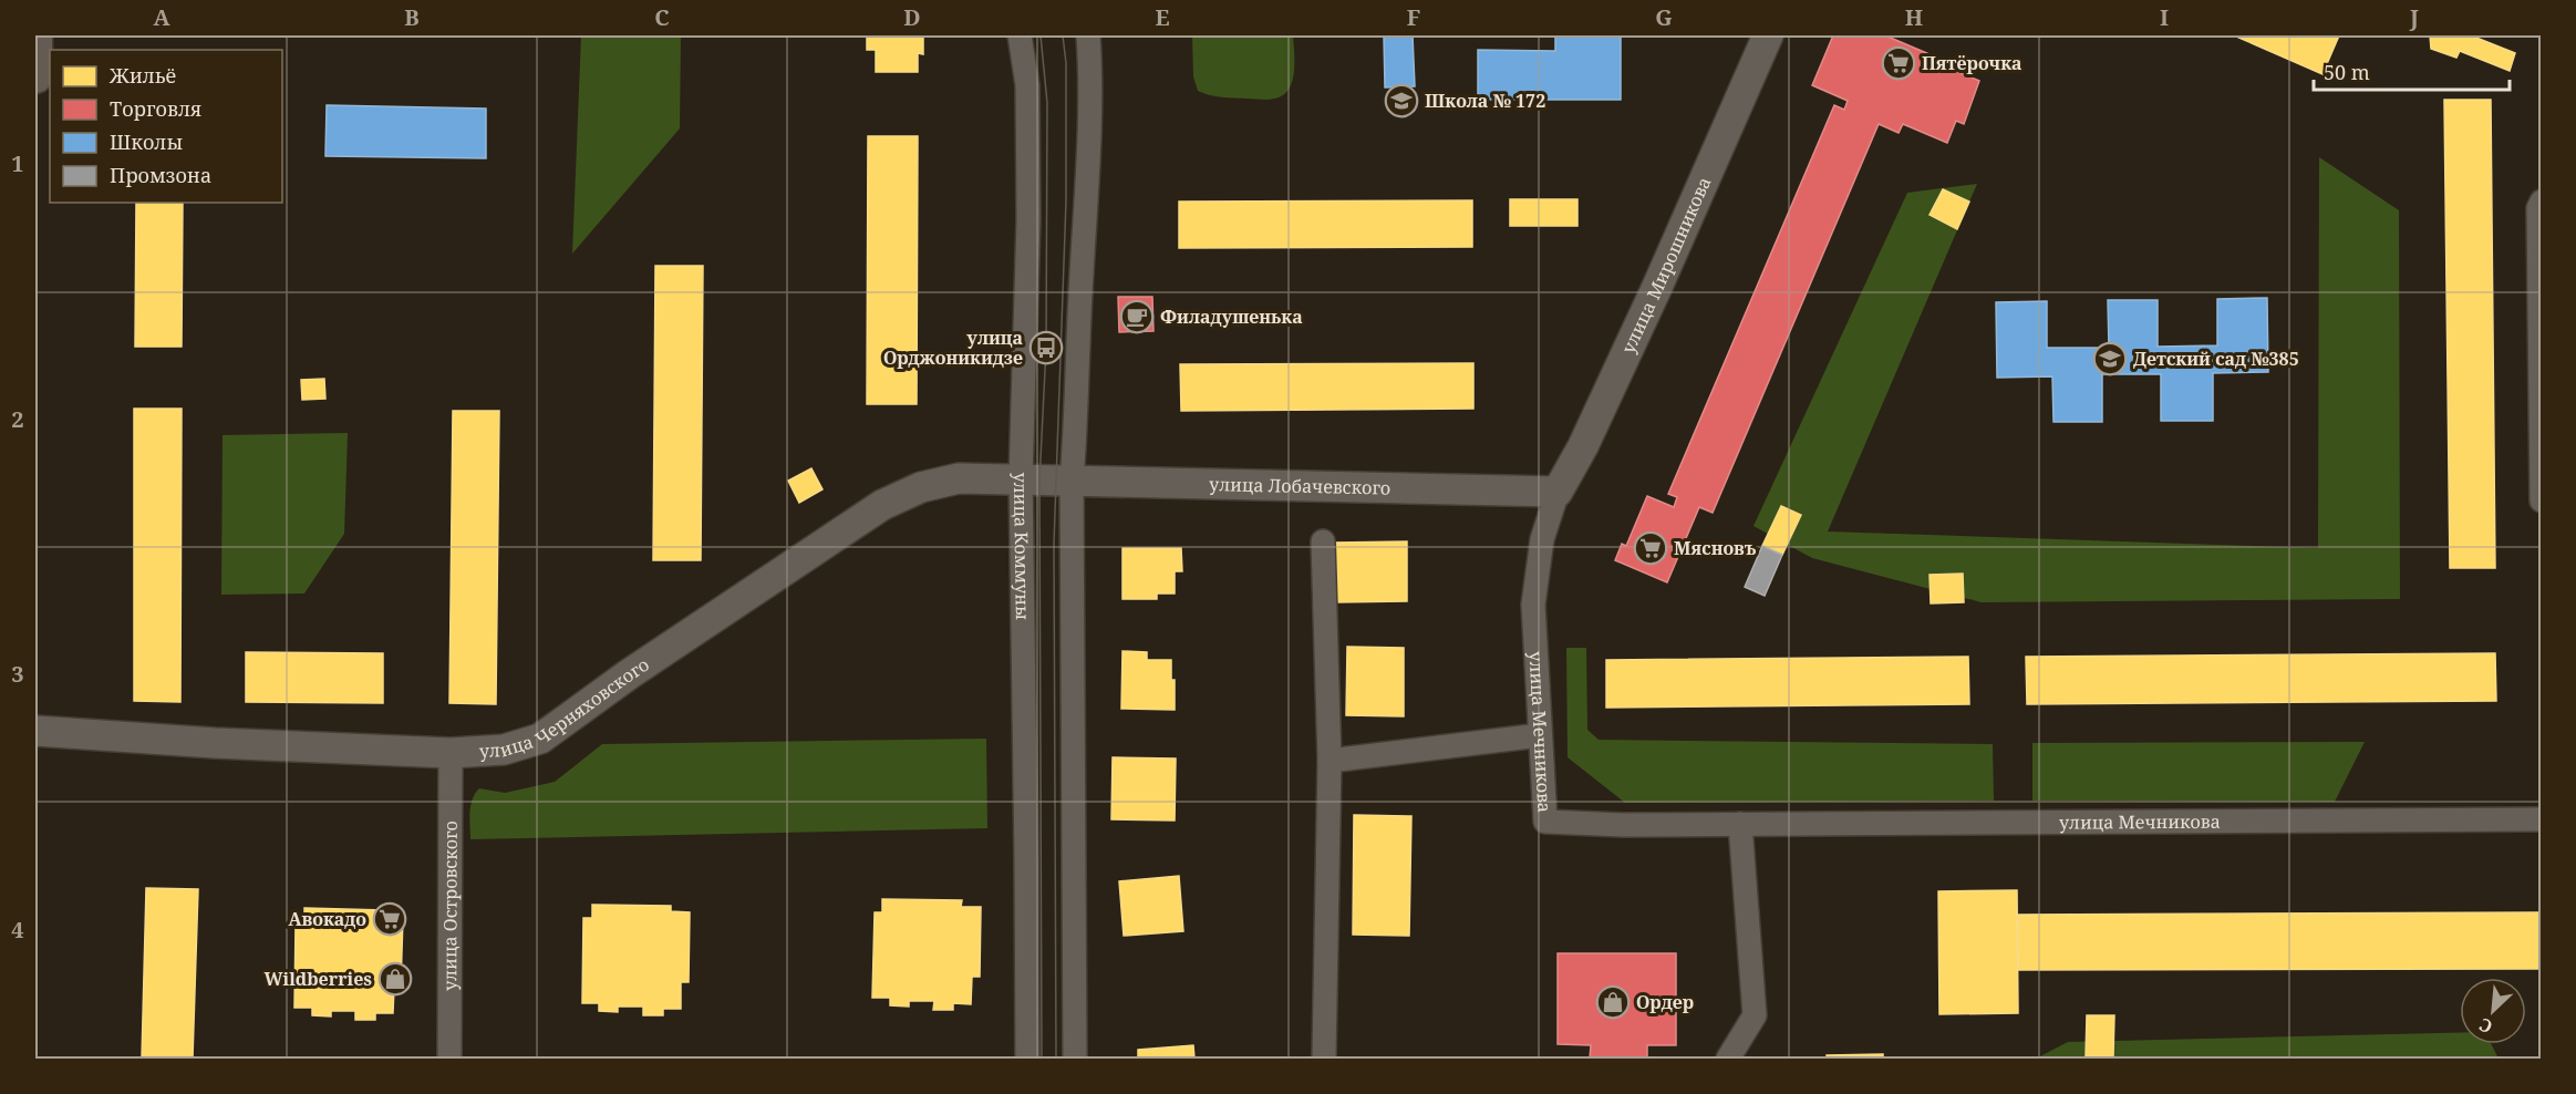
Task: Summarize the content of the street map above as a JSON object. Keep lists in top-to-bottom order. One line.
{"streets":{"street":["улица Мирошникова","улица Лобачевского","улица Коммуны","улица Черняховского","улица Мечникова","улица Островского"]},"crossings":[["улица Мирошникова","улица Лобачевского"],["улица Мирошникова","улица Мечникова"],["улица Лобачевского","улица Коммуны"],["улица Лобачевского","улица Черняховского"],["улица Лобачевского","улица Мечникова"],["улица Коммуны","улица Черняховского"],["улица Черняховского","улица Островского"]],"places":{"supermarket":["Пятёрочка","Мясновъ","Авокадо"],"school or university":["Школа № 172","Детский сад №385"],"cafe":["Филадушенька"],"bus stop":["улица Орджоникидзе"],"shop":["Wildberries","Ордер"]},"legend":["Жильё","Торговля","Школы","Промзона"],"scale_bar":"50 m","north":"bottom left","grid":{"columns":["A","B","C","D","E","F","G","H","I","J"],"rows":["1","2","3","4"]}}
